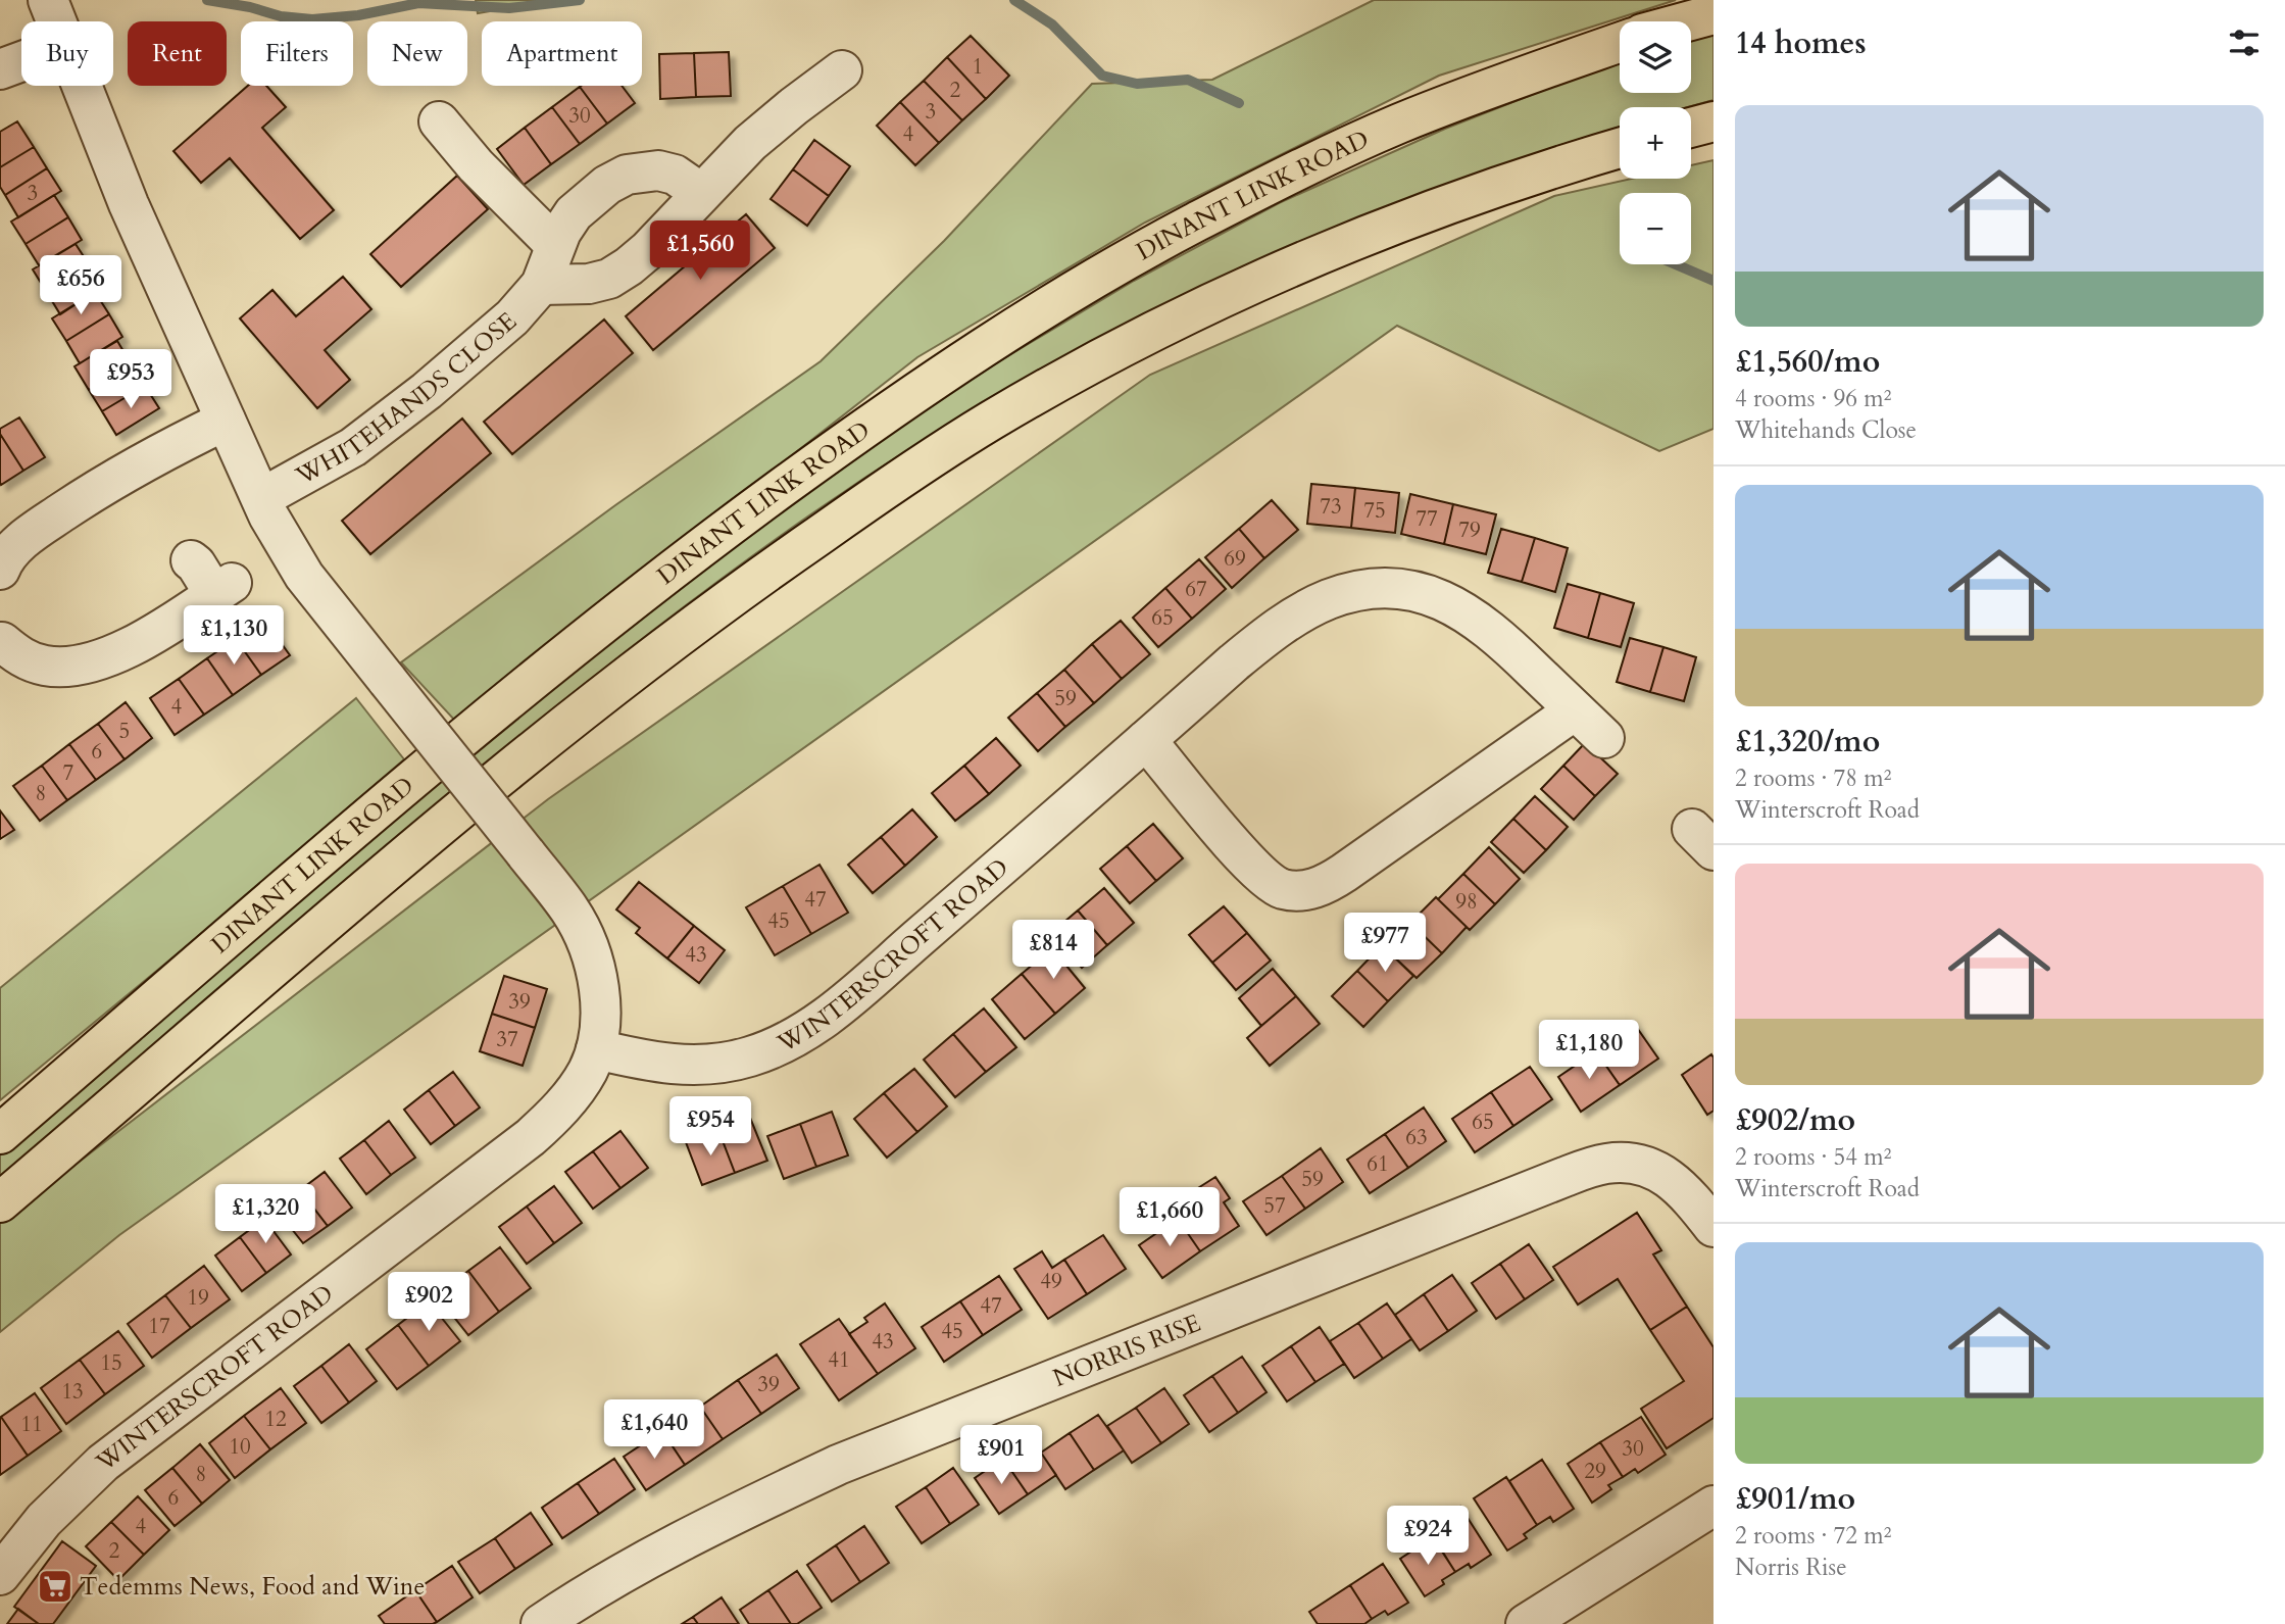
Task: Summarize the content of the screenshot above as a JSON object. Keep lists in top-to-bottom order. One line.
{"streets":{"main road":["DINANT LINK ROAD"],"street":["WHITEHANDS CLOSE","WINTERSCROFT ROAD","NORRIS RISE"]},"crossings":[["WHITEHANDS CLOSE","WINTERSCROFT ROAD"]],"places":{"supermarket":["Tedemms News, Food and Wine"]},"house_numbers":["1","2","3","30","4","3","73","75","77","79","69","67","65","59","4","5","6","7","8","47","98","45","43","39","37","65","63","61","59","57","49","19","47","17","45","43","41","15","39","13","12","11","10","30","29","8","6","4","2"],"page":{"heading":"14 homes","map_buttons":["+","−"],"chip":["Buy","Rent","Filters","New","Apartment"],"list":[{"name":"£1,560/mo","note":"4 rooms · 96 m² · Whitehands Close"},{"name":"£1,320/mo","note":"2 rooms · 78 m² · Winterscroft Road"},{"name":"£902/mo","note":"2 rooms · 54 m² · Winterscroft Road"},{"name":"£901/mo","note":"2 rooms · 72 m² · Norris Rise"}],"price":["£1,560","£656","£953","£1,130","£977","£814","£1,180","£954","£1,320","£1,660","£902","£1,640","£901","£924"]}}
